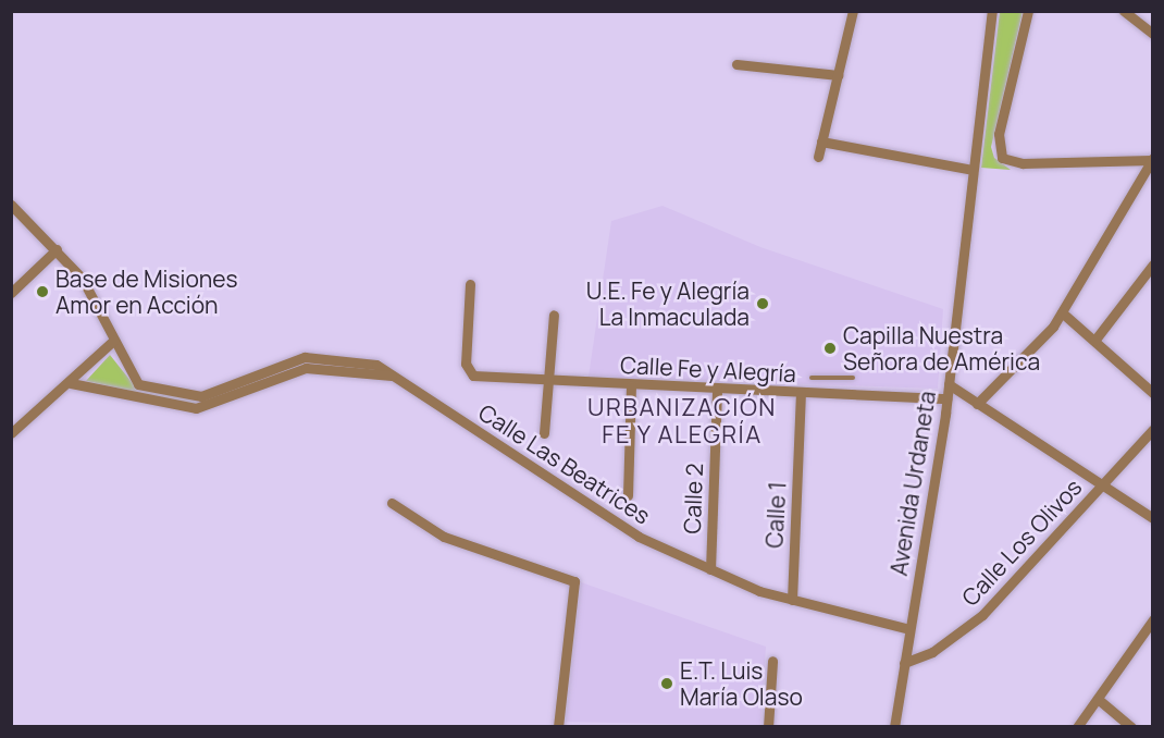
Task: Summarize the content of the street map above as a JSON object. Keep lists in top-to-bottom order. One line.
{"streets":{"street":["Calle Fe y Alegría","Calle Las Beatrices","Avenida Urdaneta","Calle 2","Calle 1","Calle Los Olivos"]},"crossings":[["Calle Fe y Alegría","Avenida Urdaneta"],["Calle Fe y Alegría","Calle 2"],["Calle Fe y Alegría","Calle 1"],["Calle Las Beatrices","Avenida Urdaneta"],["Calle Las Beatrices","Calle 2"],["Calle Las Beatrices","Calle 1"],["Avenida Urdaneta","Calle Los Olivos"]],"districts":["URBANIZACIÓN FE Y ALEGRÍA"],"places":["Base de Misiones Amor en Acción","U.E. Fe y Alegría La Inmaculada","Capilla Nuestra Señora de América","E.T. Luis María Olaso"]}
